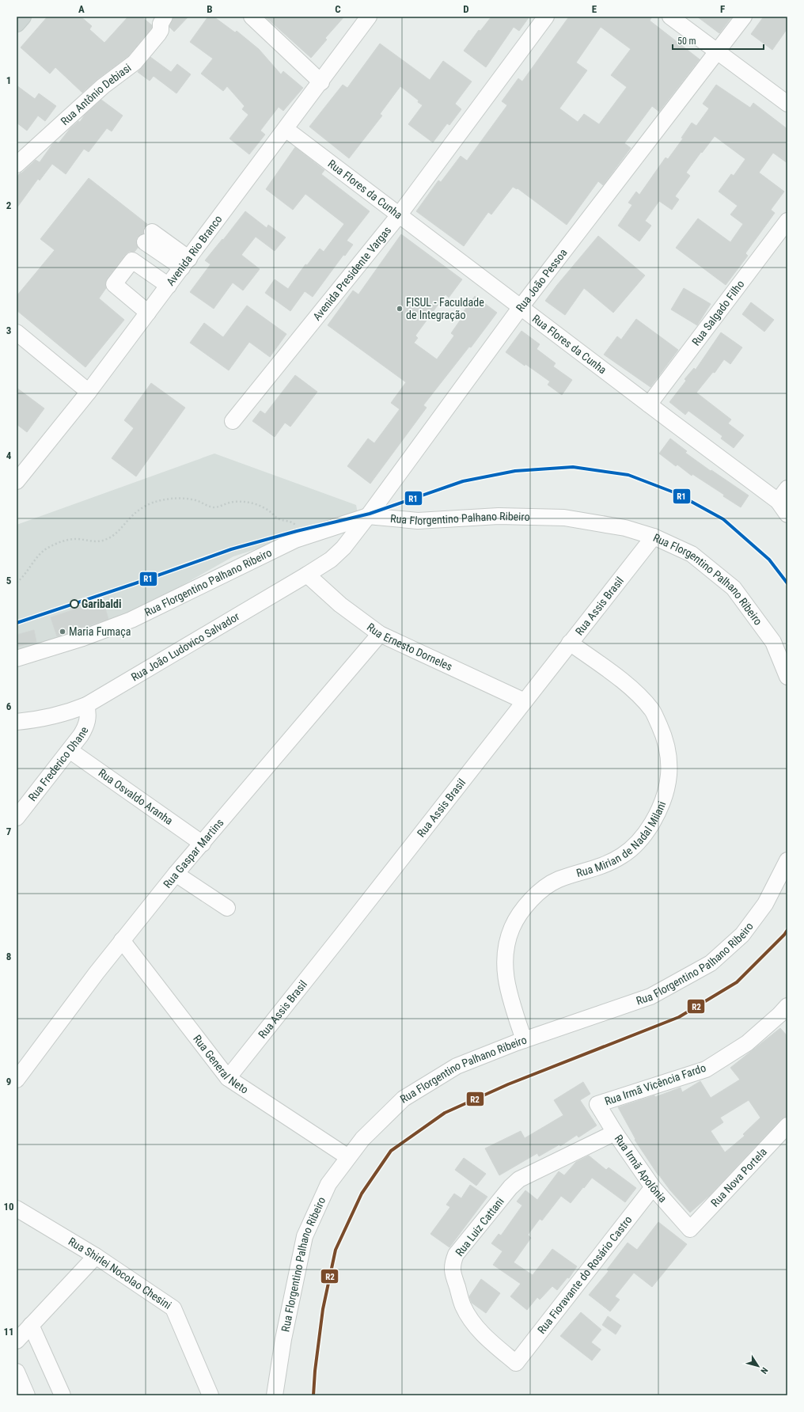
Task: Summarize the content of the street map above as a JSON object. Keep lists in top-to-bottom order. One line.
{"streets":{"street":["Rua Antônio Debiasi","Rua Flores da Cunha","Avenida Rio Branco","Avenida Presidente Vargas","Rua João Pessoa","Rua Salgado Filho","Rua Florgentino Palhano Ribeiro","Rua Assis Brasil","Rua Ernesto Dorneles","Rua João Ludovico Salvador","Rua Frederico Dhane","Rua Osvaldo Aranha","Rua Mirian de Nadal Milani","Rua Gaspar Martins","Rua General Neto","Rua Irmã Vicência Fardo","Rua Irmã Apolônia","Rua Nova Portela","Rua Luiz Cattani","Rua Shirlei Nocolao Chesini","Rua Fioravante do Rosário Castro"]},"crossings":[["Rua Flores da Cunha","Avenida Rio Branco"],["Rua Flores da Cunha","Avenida Presidente Vargas"],["Rua Flores da Cunha","Rua João Pessoa"],["Rua Flores da Cunha","Rua Salgado Filho"],["Rua João Pessoa","Rua Florgentino Palhano Ribeiro"],["Rua João Pessoa","Rua João Ludovico Salvador"],["Rua Florgentino Palhano Ribeiro","Rua Assis Brasil"],["Rua Florgentino Palhano Ribeiro","Rua Mirian de Nadal Milani"],["Rua Florgentino Palhano Ribeiro","Rua General Neto"],["Rua Assis Brasil","Rua Ernesto Dorneles"],["Rua Assis Brasil","Rua Mirian de Nadal Milani"],["Rua Assis Brasil","Rua General Neto"],["Rua Ernesto Dorneles","Rua João Ludovico Salvador"],["Rua Ernesto Dorneles","Rua Gaspar Martins"],["Rua João Ludovico Salvador","Rua Frederico Dhane"],["Rua Frederico Dhane","Rua Osvaldo Aranha"],["Rua Osvaldo Aranha","Rua Gaspar Martins"],["Rua Gaspar Martins","Rua General Neto"],["Rua Irmã Vicência Fardo","Rua Irmã Apolônia"],["Rua Irmã Apolônia","Rua Nova Portela"],["Rua Irmã Apolônia","Rua Luiz Cattani"],["Rua Irmã Apolônia","Rua Fioravante do Rosário Castro"],["Rua Luiz Cattani","Rua Fioravante do Rosário Castro"]],"places":["FISUL - Faculdade de Integração","Garibaldi","Maria Fumaça"],"lines":["transit line R1","transit line R2"],"scale_bar":"50 m","north":"bottom right","grid":{"columns":["A","B","C","D","E","F"],"rows":["1","2","3","4","5","6","7","8","9","10","11"]}}
